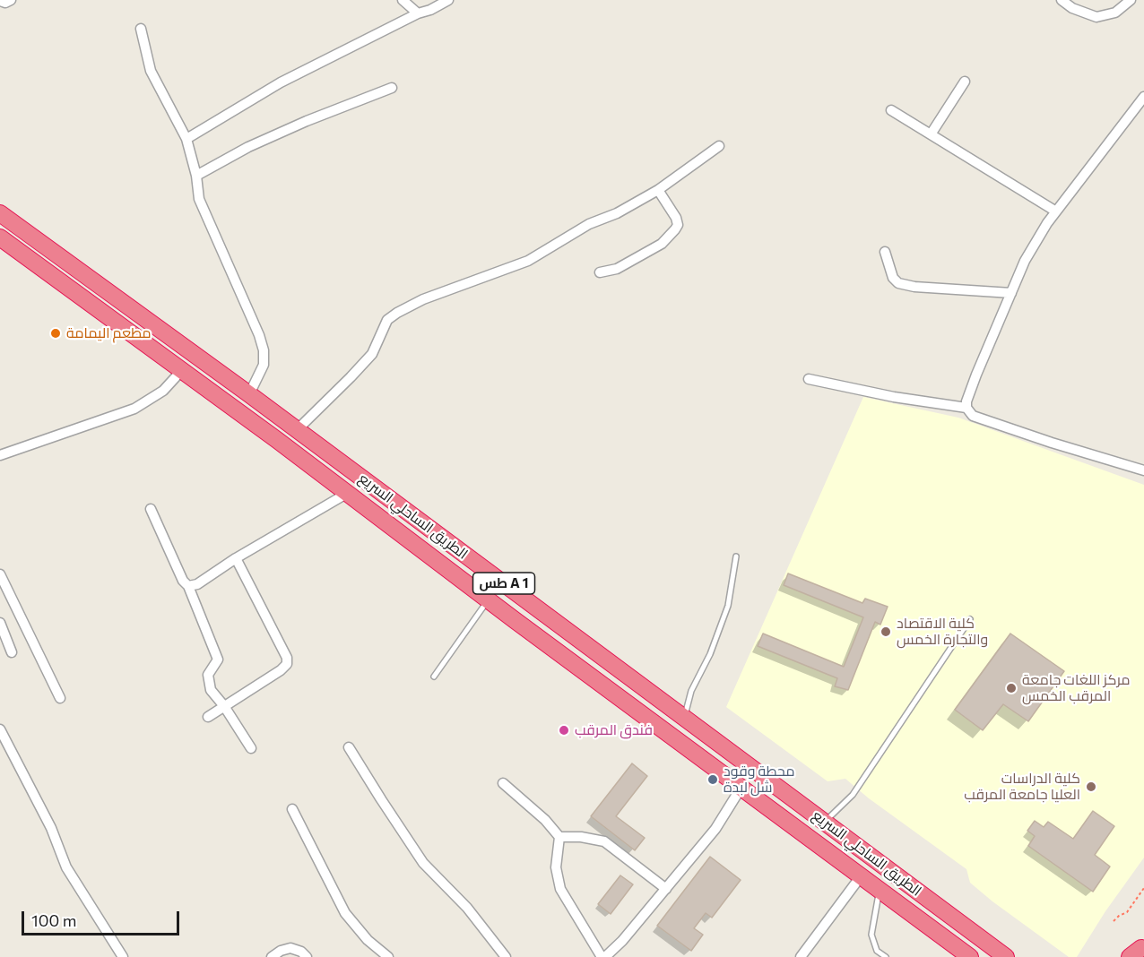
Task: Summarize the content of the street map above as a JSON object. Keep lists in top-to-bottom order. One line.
{"streets":{"highway":["الطريق الساحلي السريع","طس A 1"]},"places":["مطعم اليمامة","كلية الاقتصاد والتجارة الخمس","مركز اللغات جامعة المرقب الخمس","فندق المرقب","محطة وقود شل لبدة","كلية الدراسات العليا جامعة المرقب"],"scale_bar":"100 m"}
